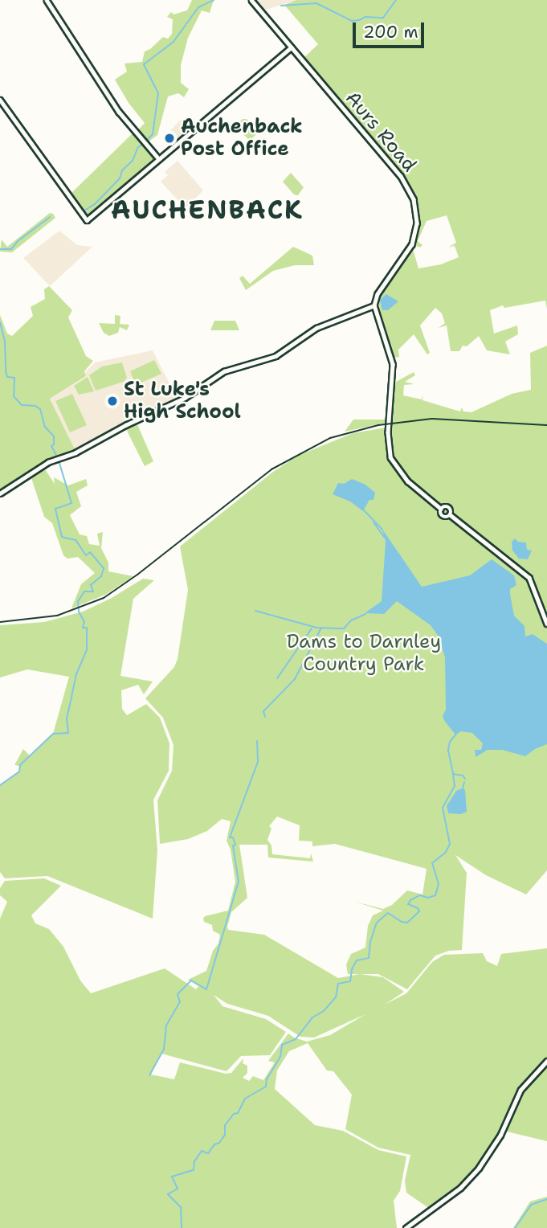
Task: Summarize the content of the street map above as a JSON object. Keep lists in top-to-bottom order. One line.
{"streets":{"street":["Aurs Road"]},"districts":["AUCHENBACK"],"parks":["Dams to Darnley Country Park"],"places":["Auchenback Post Office","St Luke's High School"],"scale_bar":"200 m"}
